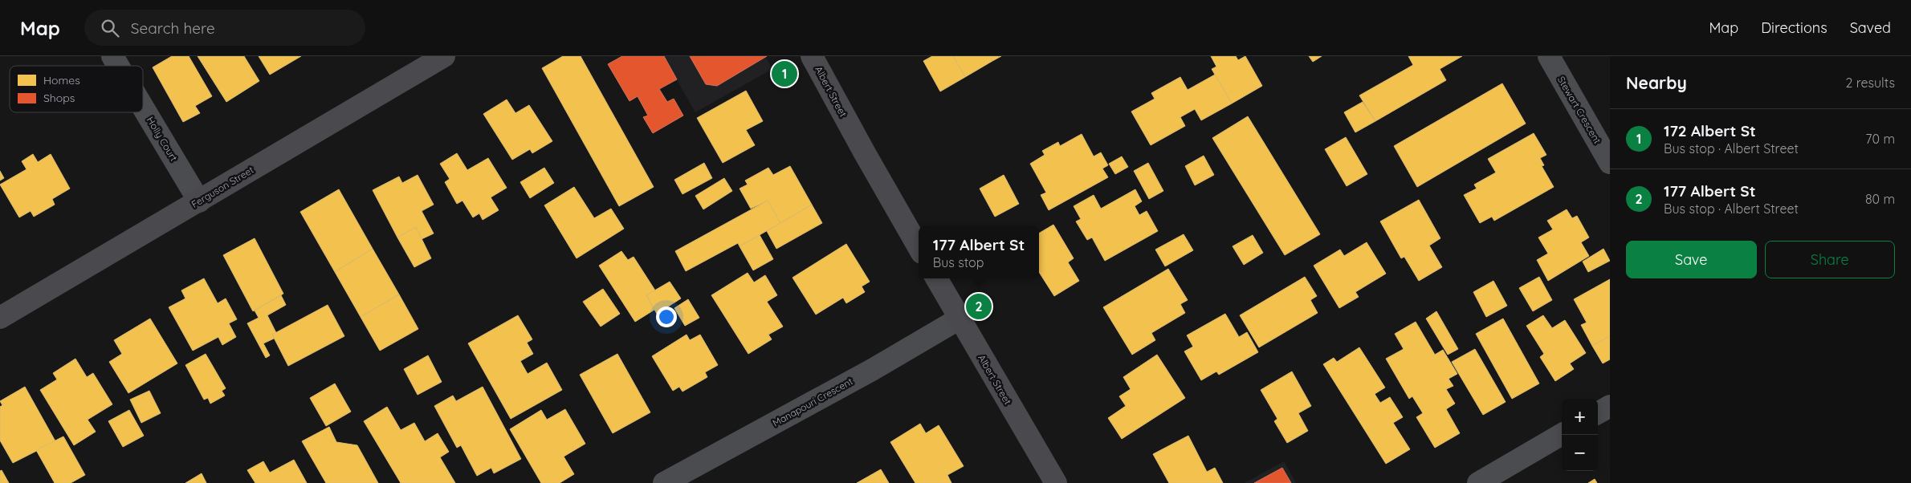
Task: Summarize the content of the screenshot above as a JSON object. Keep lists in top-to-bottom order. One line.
{"streets":{"street":["Albert Street","Stewart Crescent","Holly Court","Ferguson Street","Manapouri Crescent"]},"crossings":[["Albert Street","Manapouri Crescent"],["Holly Court","Ferguson Street"]],"legend":["Homes","Shops"],"page":{"header":"Map","search":"Search here","nav":["Map","Directions","Saved"],"heading":["Nearby","2 results"],"pins":["1","2"],"list":[{"mark":"1","name":"172 Albert St","note":"Bus stop · Albert Street","value":"70 m"},{"mark":"2","name":"177 Albert St","note":"Bus stop · Albert Street","value":"80 m"}],"popup":["177 Albert St","Bus stop"],"buttons":["Save","Share"],"map_buttons":["+","−"]}}
